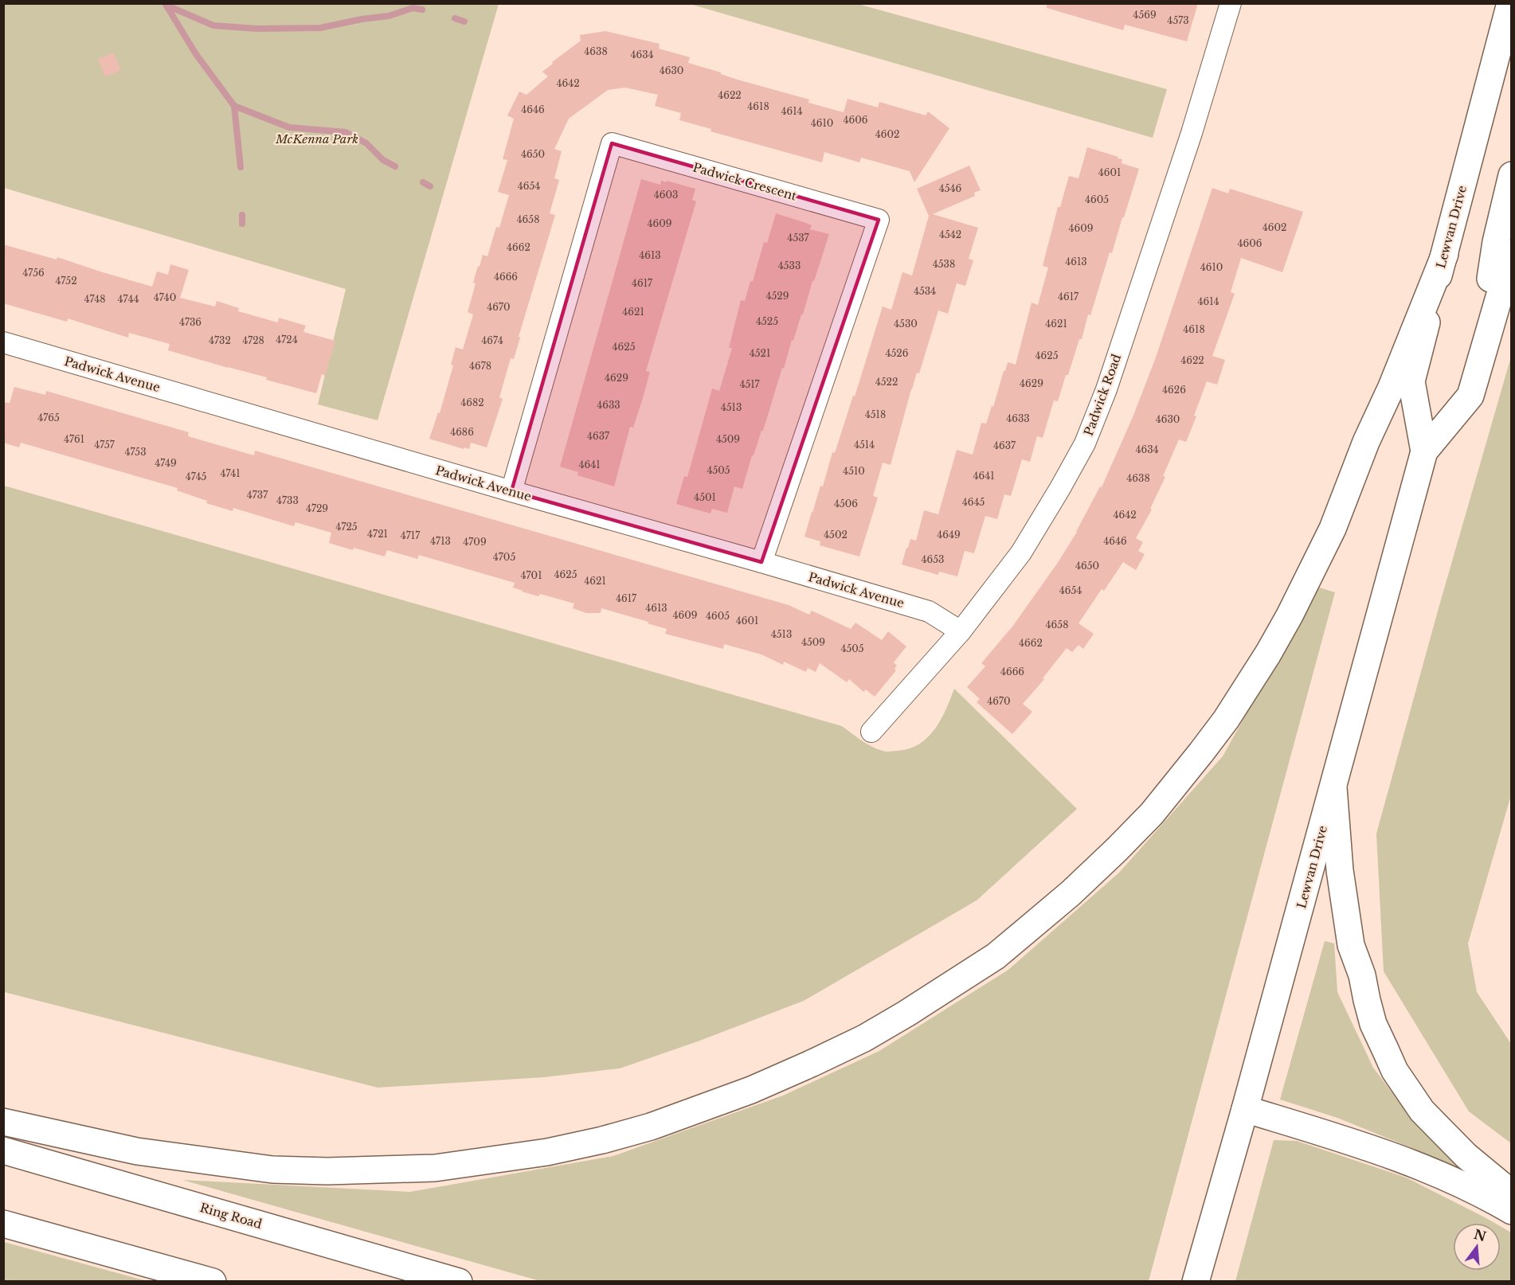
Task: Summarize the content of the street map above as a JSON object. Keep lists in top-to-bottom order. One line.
{"streets":{"main road":["Lewvan Drive","Ring Road"],"street":["Padwick Crescent","Padwick Avenue","Padwick Road"]},"crossings":[["Padwick Crescent","Padwick Avenue"],["Padwick Avenue","Padwick Road"]],"parks":["McKenna Park"],"house_numbers":["4569","4573","4638","4634","4630","4642","4622","4618","4646","4614","4606","4610","4602","4650","4601","4654","4546","4603","4605","4658","4609","4602","4609","4542","4537","4606","4662","4613","4613","4538","4533","4610","4756","4666","4752","4617","4534","4529","4617","4740","4748","4744","4614","4670","4621","4525","4736","4530","4621","4618","4724","4732","4728","4674","4625","4521","4526","4625","4622","4678","4629","4522","4629","4517","4626","4682","4633","4513","4518","4765","4633","4630","4686","4637","4761","4509","4757","4514","4637","4634","4753","4749","4641","4505","4510","4741","4641","4745","4638","4737","4501","4733","4645","4506","4729","4642","4725","4721","4502","4649","4717","4713","4646","4709","4705","4653","4650","4625","4701","4621","4654","4617","4613","4609","4605","4601","4658","4513","4509","4662","4505","4666","4670"],"north":"top"}
